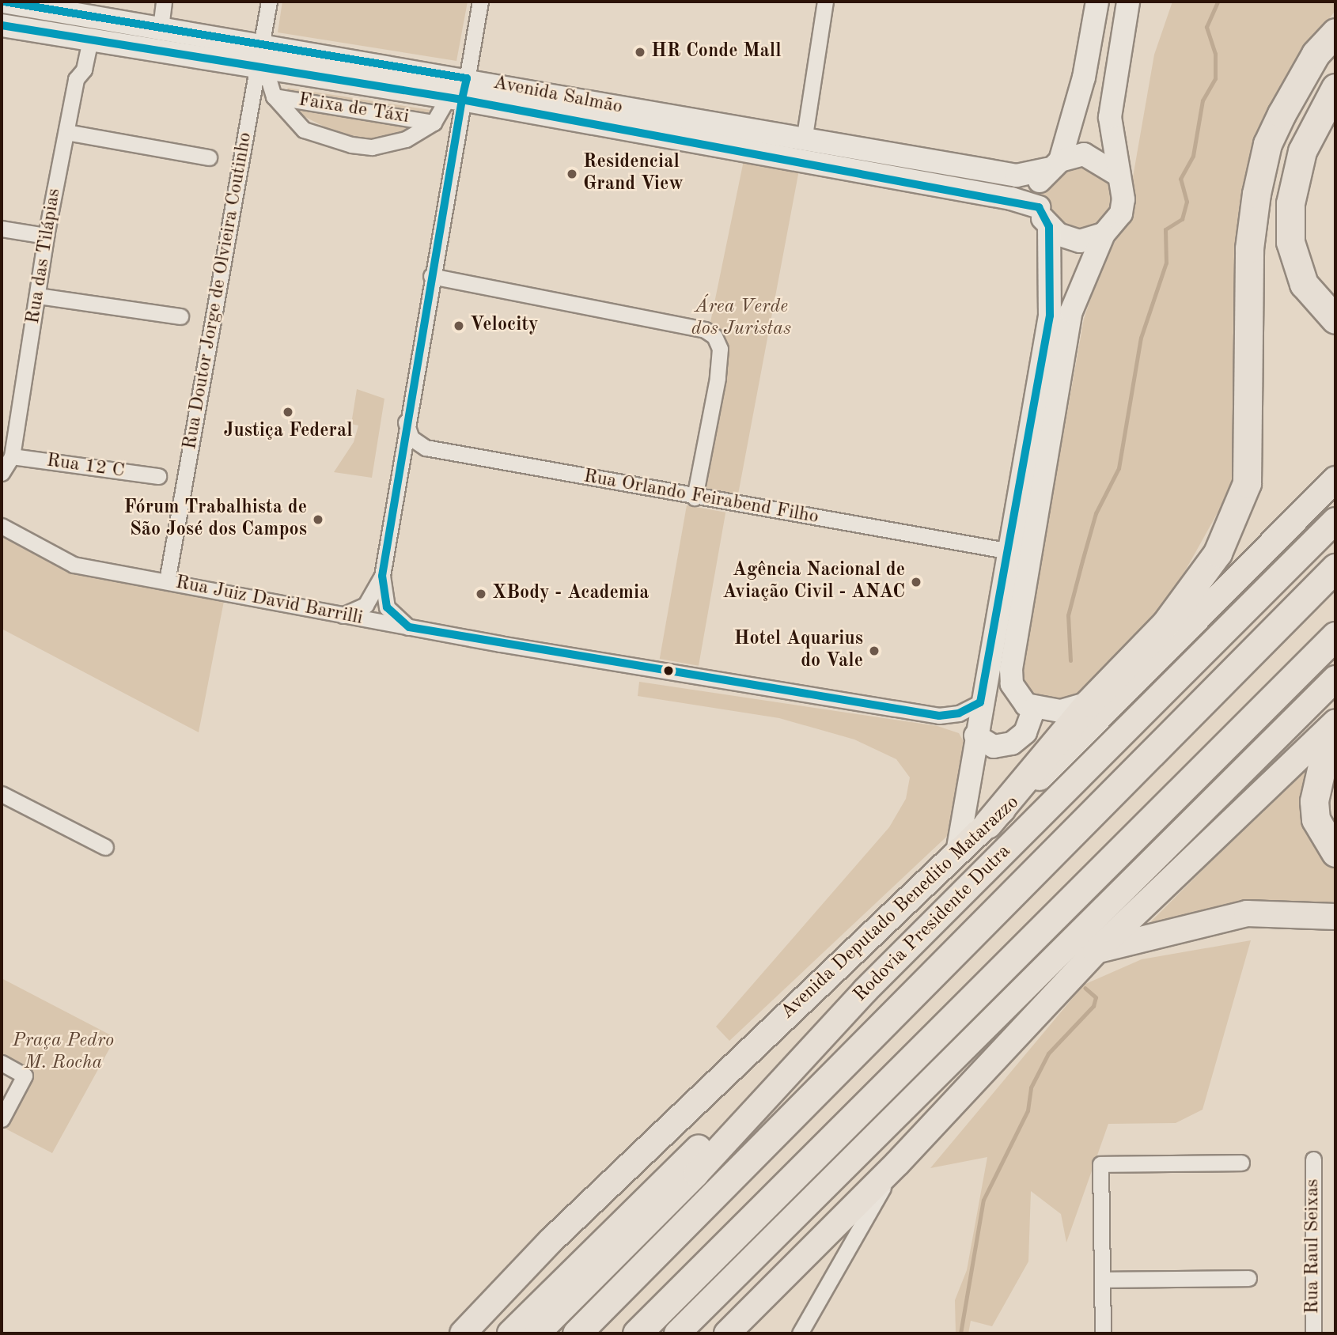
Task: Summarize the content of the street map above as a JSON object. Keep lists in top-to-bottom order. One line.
{"streets":{"highway":["Rodovia Presidente Dutra"],"main road":["Avenida Deputado Benedito Matarazzo"],"street":["Avenida Salmão","Faixa de Táxi","Rua das Tilápias","Rua Doutor Jorge de Olvieira Coutinho","Rua 12 C","Rua Orlando Feirabend Filho","Rua Juiz David Barrilli","Rua Raul Seixas"]},"crossings":[["Avenida Salmão","Rua das Tilápias"],["Avenida Salmão","Rua Doutor Jorge de Olvieira Coutinho"],["Rua das Tilápias","Rua 12 C"],["Rua Doutor Jorge de Olvieira Coutinho","Rua Juiz David Barrilli"]],"parks":["Área Verde dos Juristas","Praça Pedro M. Rocha"],"places":["HR Conde Mall","Residencial Grand View","Velocity","Justiça Federal","Fórum Trabalhista de São José dos Campos","Agência Nacional de Aviação Civil - ANAC","XBody - Academia","Hotel Aquarius do Vale"]}
